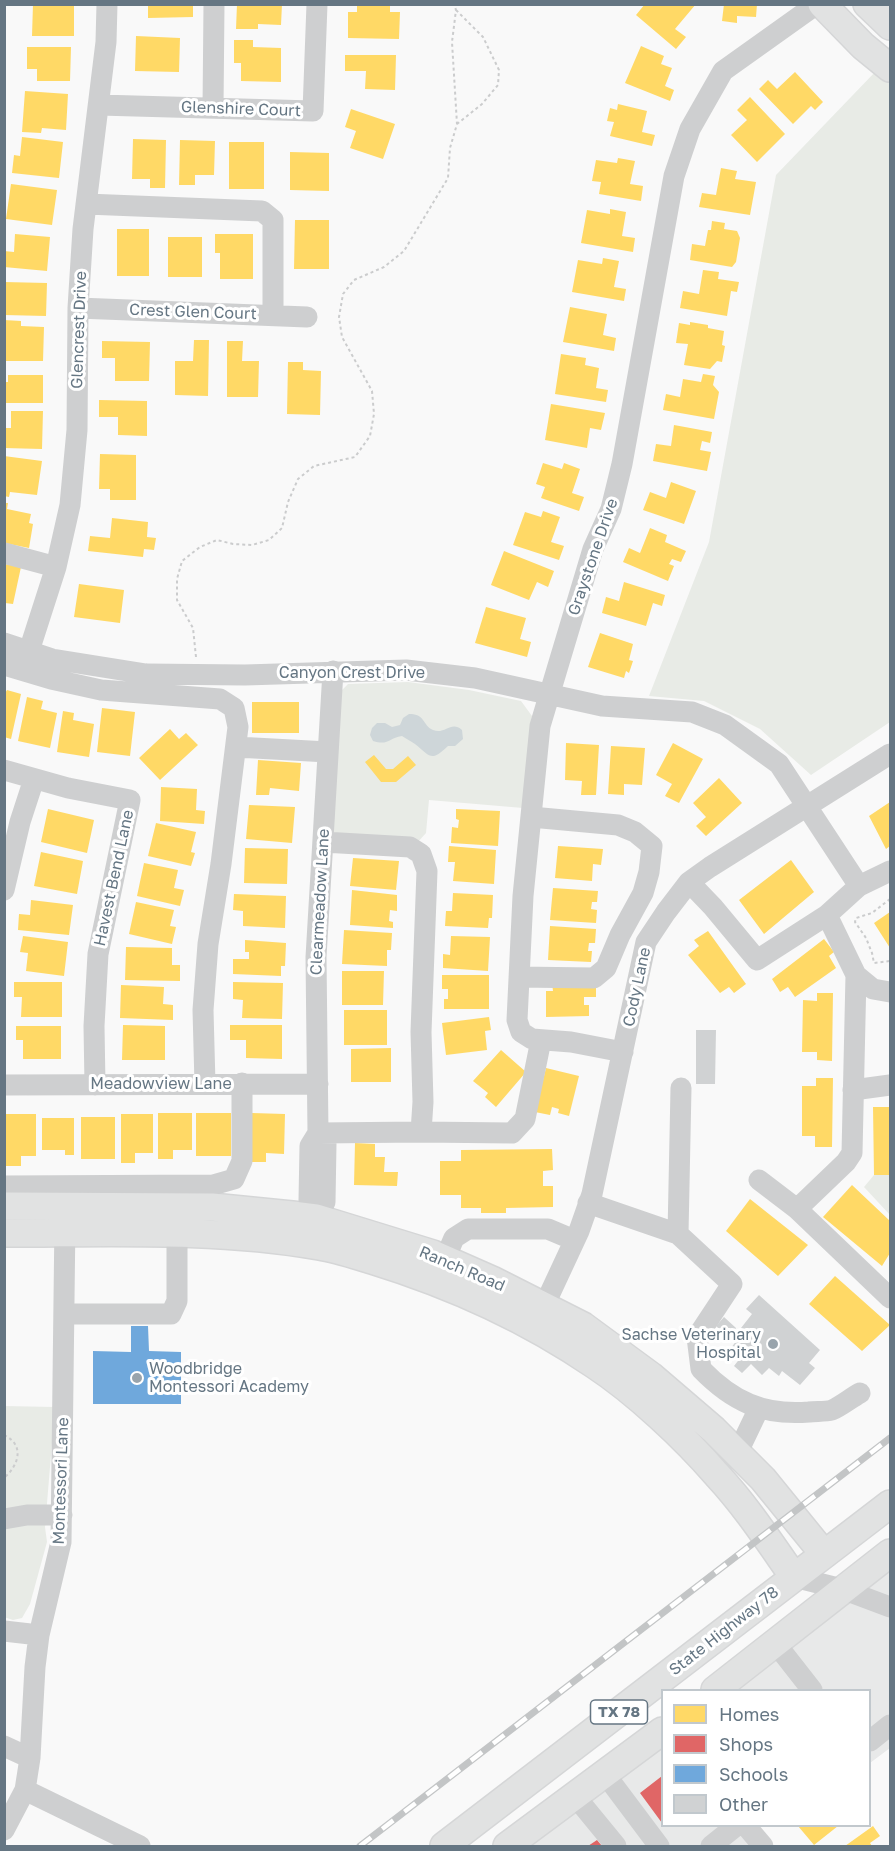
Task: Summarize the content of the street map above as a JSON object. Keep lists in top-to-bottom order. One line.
{"streets":{"main road":["Ranch Road","State Highway 78","TX 78"],"street":["Glenshire Court","Crest Glen Court","Glencrest Drive","Graystone Drive","Canyon Crest Drive","Havest Bend Lane","Clearmeadow Lane","Cody Lane","Meadowview Lane","Montessori Lane"]},"crossings":[["Glenshire Court","Glencrest Drive"],["Crest Glen Court","Glencrest Drive"],["Glencrest Drive","Canyon Crest Drive"],["Graystone Drive","Canyon Crest Drive"],["Canyon Crest Drive","Clearmeadow Lane"],["Canyon Crest Drive","Cody Lane"],["Havest Bend Lane","Meadowview Lane"],["Clearmeadow Lane","Meadowview Lane"],["Clearmeadow Lane","Ranch Road"],["Cody Lane","Ranch Road"],["Ranch Road","Montessori Lane"],["Ranch Road","State Highway 78"]],"places":["Sachse Veterinary Hospital","Woodbridge Montessori Academy"],"legend":["Homes","Shops","Schools","Other"]}
